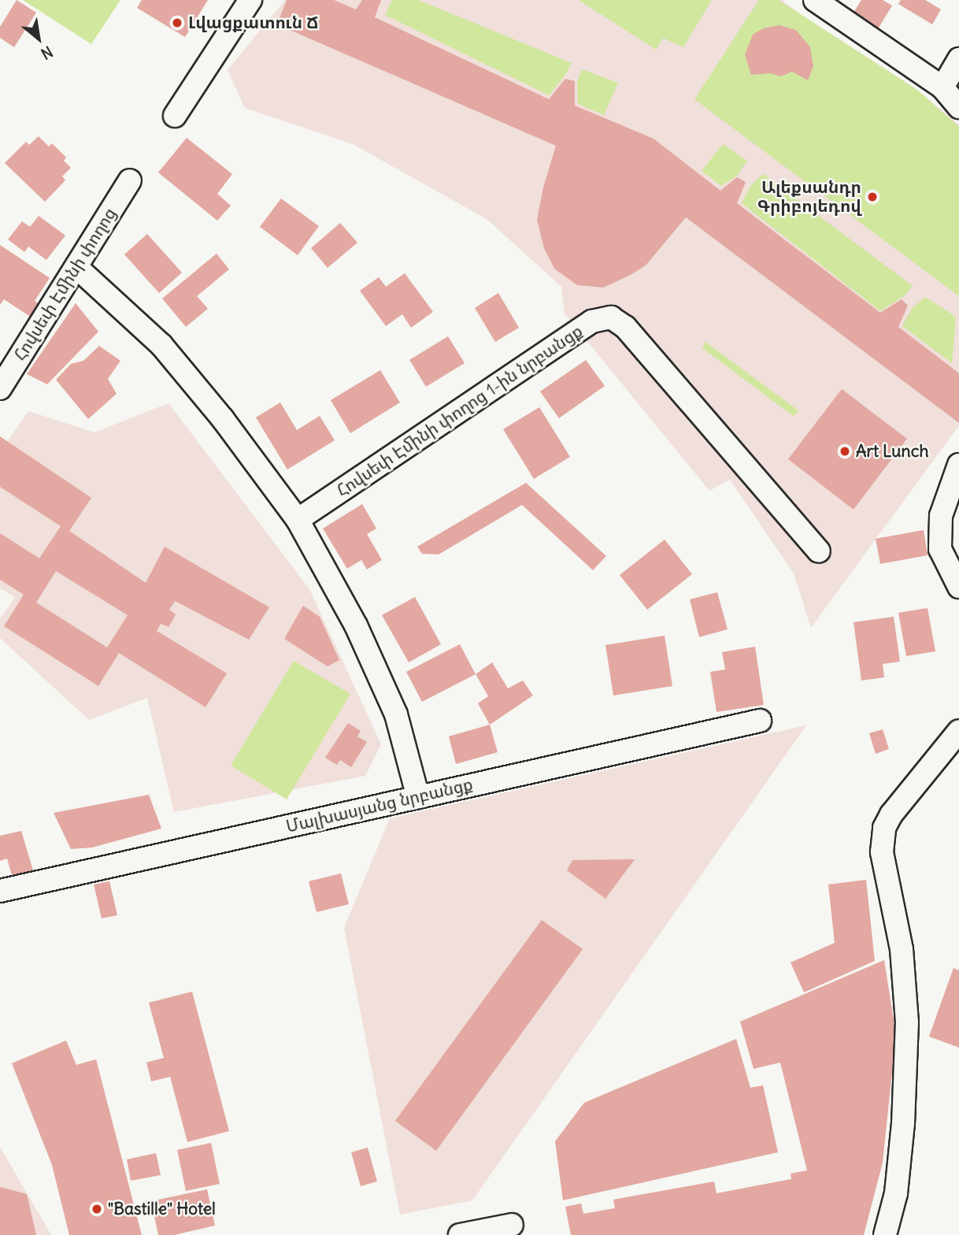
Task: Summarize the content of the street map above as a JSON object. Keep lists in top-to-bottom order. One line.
{"streets":{"street":["Հովսեփ Էմինի փողոց","Հովսեփ Էմինի փողոց 1-ին նրբանցք","Մալխասյանց նրբանցք"]},"places":["Լվացքատուն Ճ","Ալեքսանդր Գրիբոյեդով","Art Lunch","\"Bastille\" Hotel"],"north":"bottom right"}
